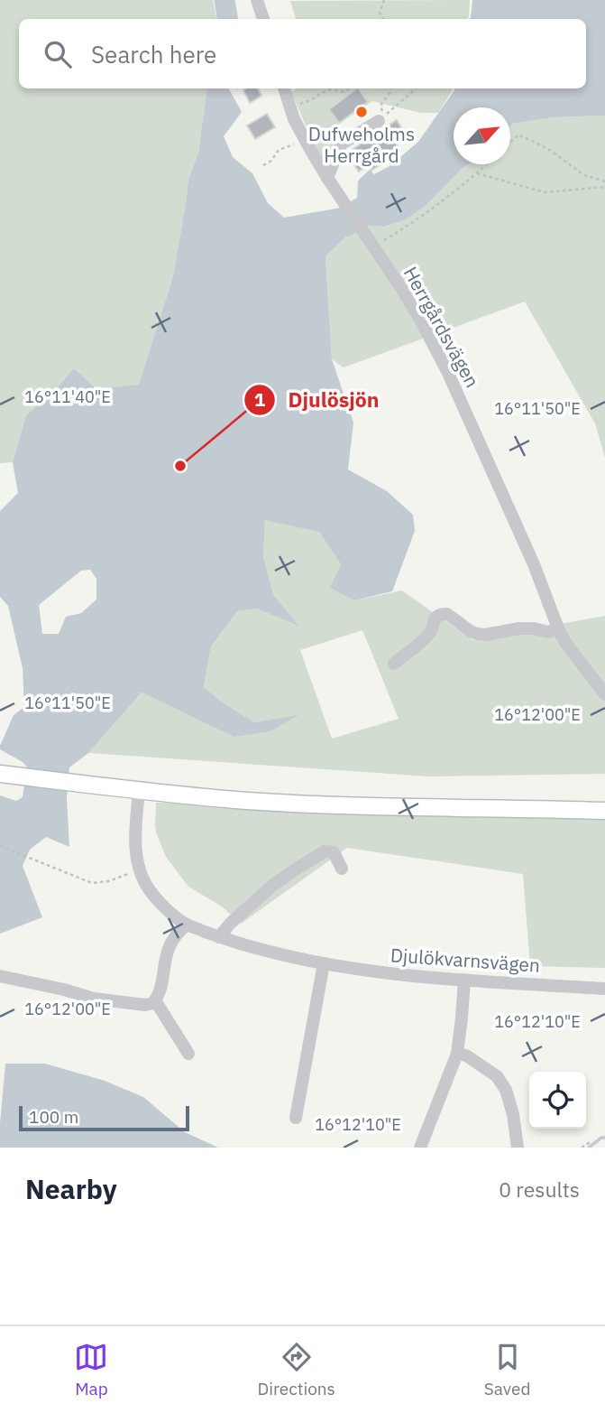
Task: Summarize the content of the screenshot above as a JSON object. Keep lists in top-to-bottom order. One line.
{"streets":{"street":["Herrgårdsvägen","Djulökvarnsvägen"]},"places":["Dufweholms Herrgård","Djulösjön"],"scale_bar":"100 m","north":"top right","page":{"search":"Search here","scale":"100 m","heading":["Nearby","0 results"],"nav":["Map","Directions","Saved"]},"coordinates":["16°11'40\"E","16°11'50\"E","16°12'00\"E","16°12'10\"E"]}
